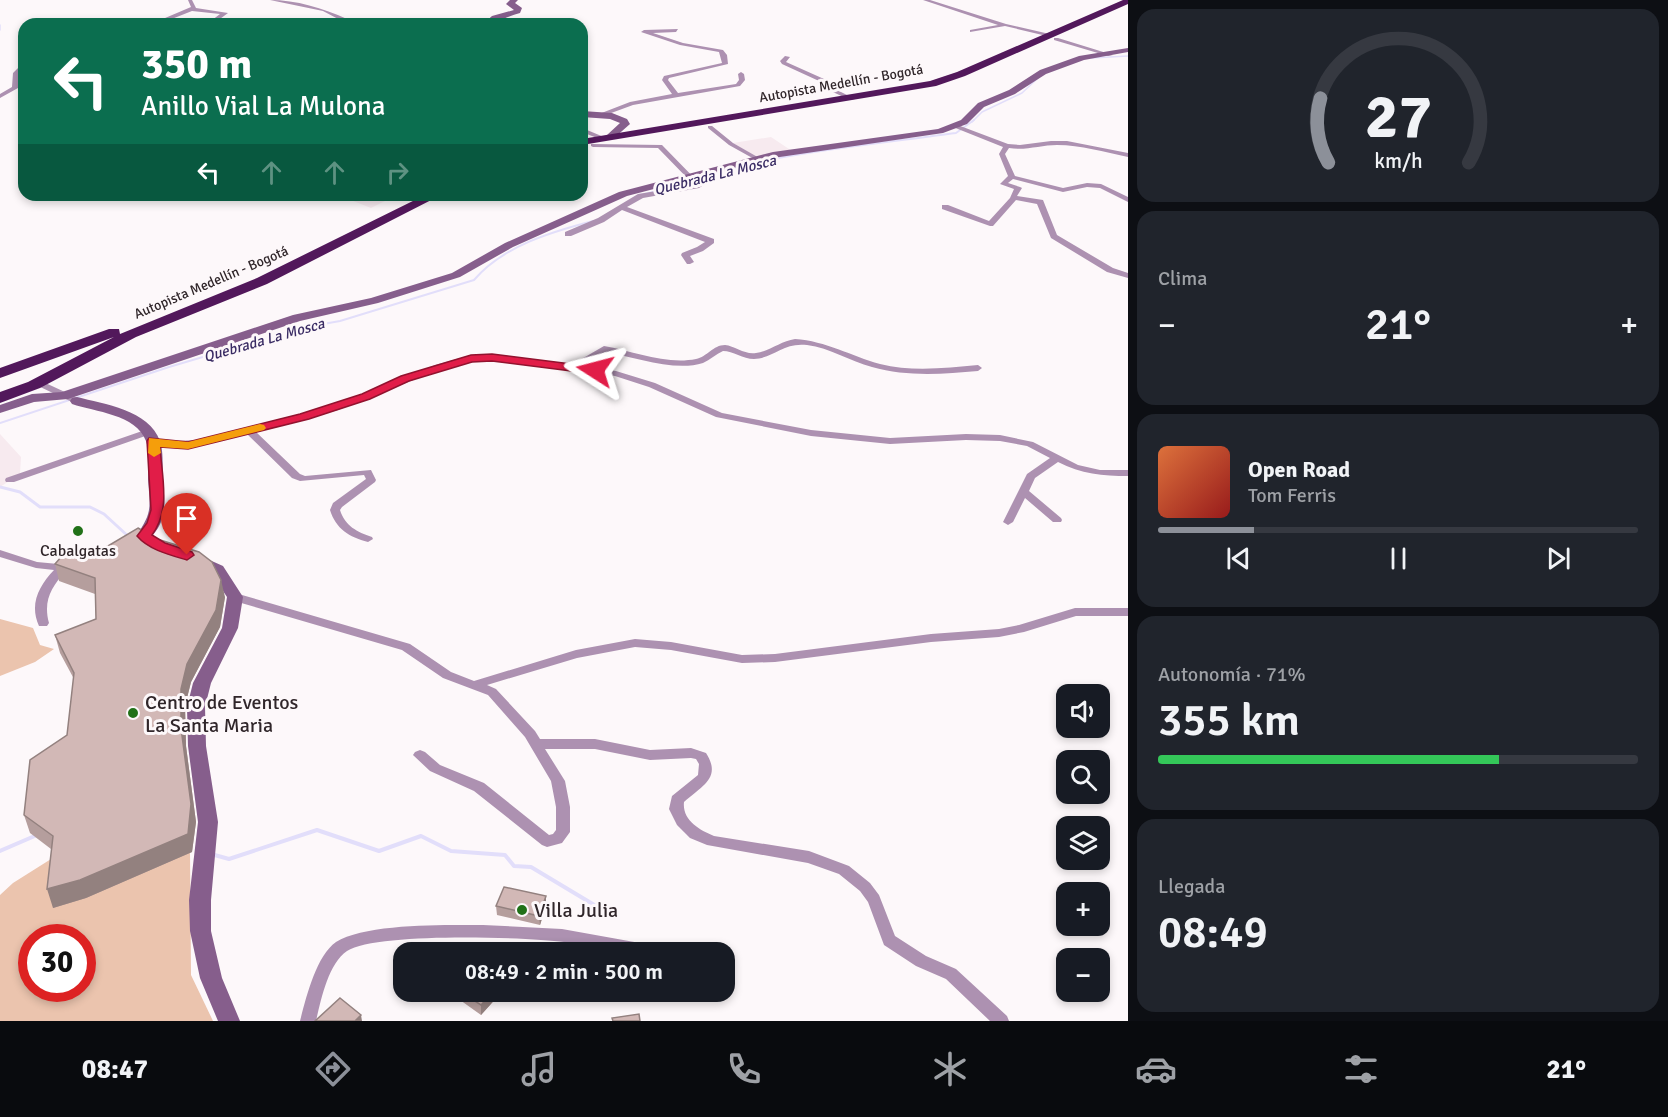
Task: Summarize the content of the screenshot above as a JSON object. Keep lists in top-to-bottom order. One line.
{"streets":{"highway":["Autopista Medellín - Bogotá"]},"water":["Quebrada La Mosca"],"places":["Cabalgatas","Centro de Eventos La Santa Maria","Villa Julia"],"page":{"turn":["350 m","Anillo Vial La Mulona"],"tile":["Clima",["Autonomía · 71%","355 km"],["Llegada","08:49"]],"heat":["−","21°","+"],"song":["Open Road","Tom Ferris"],"map_buttons":["+","−"],"limit":"30","trip":"08:49 · 2 min · 500 m","tabs":["08:47","21°"],"gauge":["27","km/h"]}}
